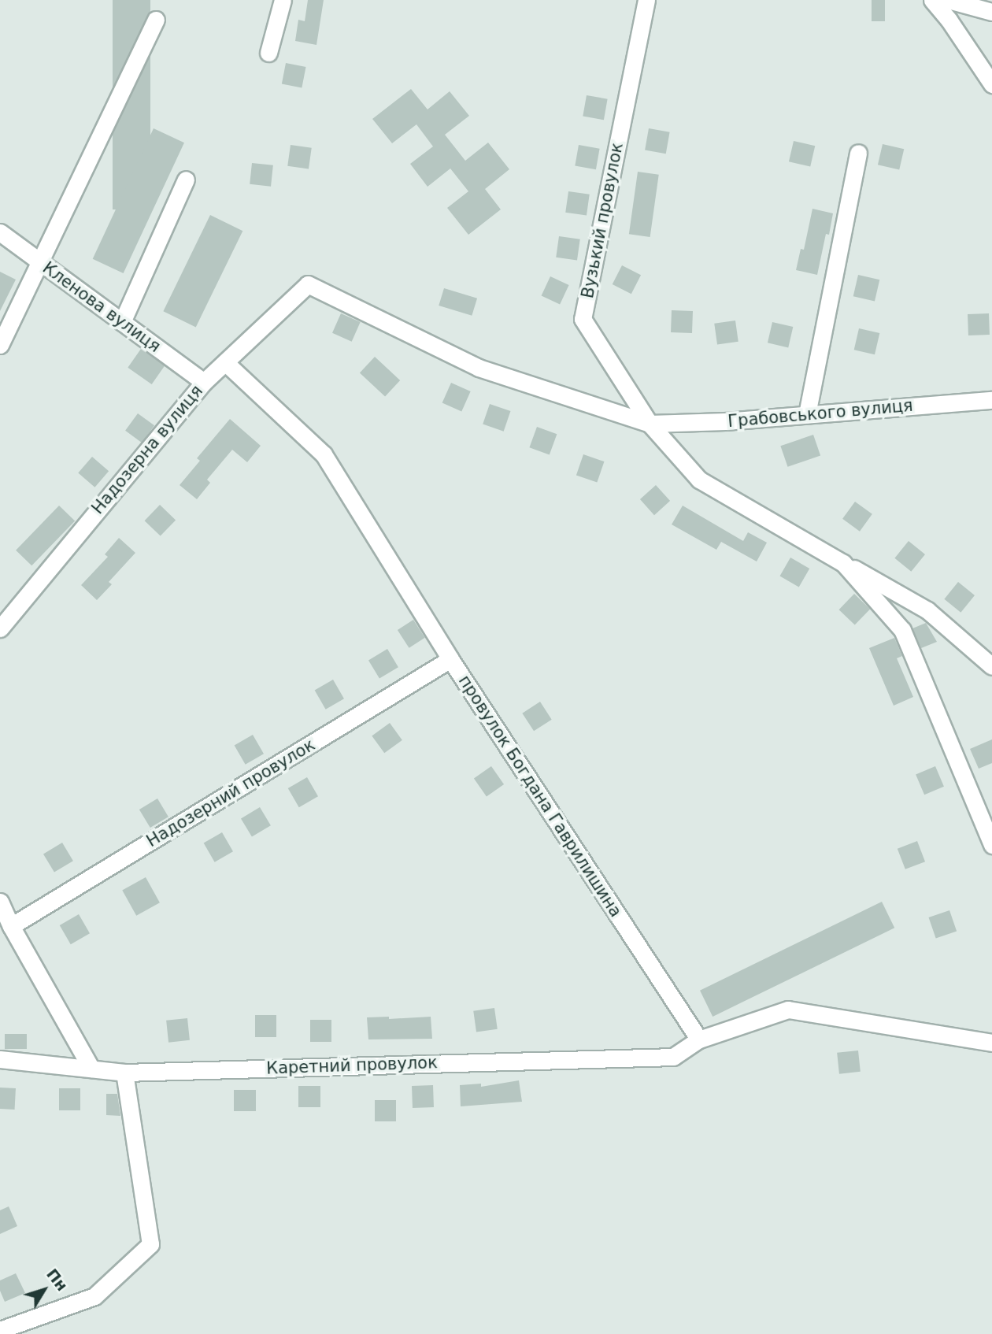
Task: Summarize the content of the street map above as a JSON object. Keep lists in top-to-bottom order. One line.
{"streets":{"street":["Вузький провулок","Кленова вулиця","Грабовського вулиця","Надозерна вулиця","Надозерний провулок","провулок Богдана Гаврилишина","Каретний провулок"]},"crossings":[["Вузький провулок","Грабовського вулиця"],["Вузький провулок","Надозерна вулиця"],["Кленова вулиця","Надозерна вулиця"],["Грабовського вулиця","Надозерна вулиця"],["Надозерна вулиця","провулок Богдана Гаврилишина"],["Надозерний провулок","провулок Богдана Гаврилишина"],["провулок Богдана Гаврилишина","Каретний провулок"]],"north":"top right"}
